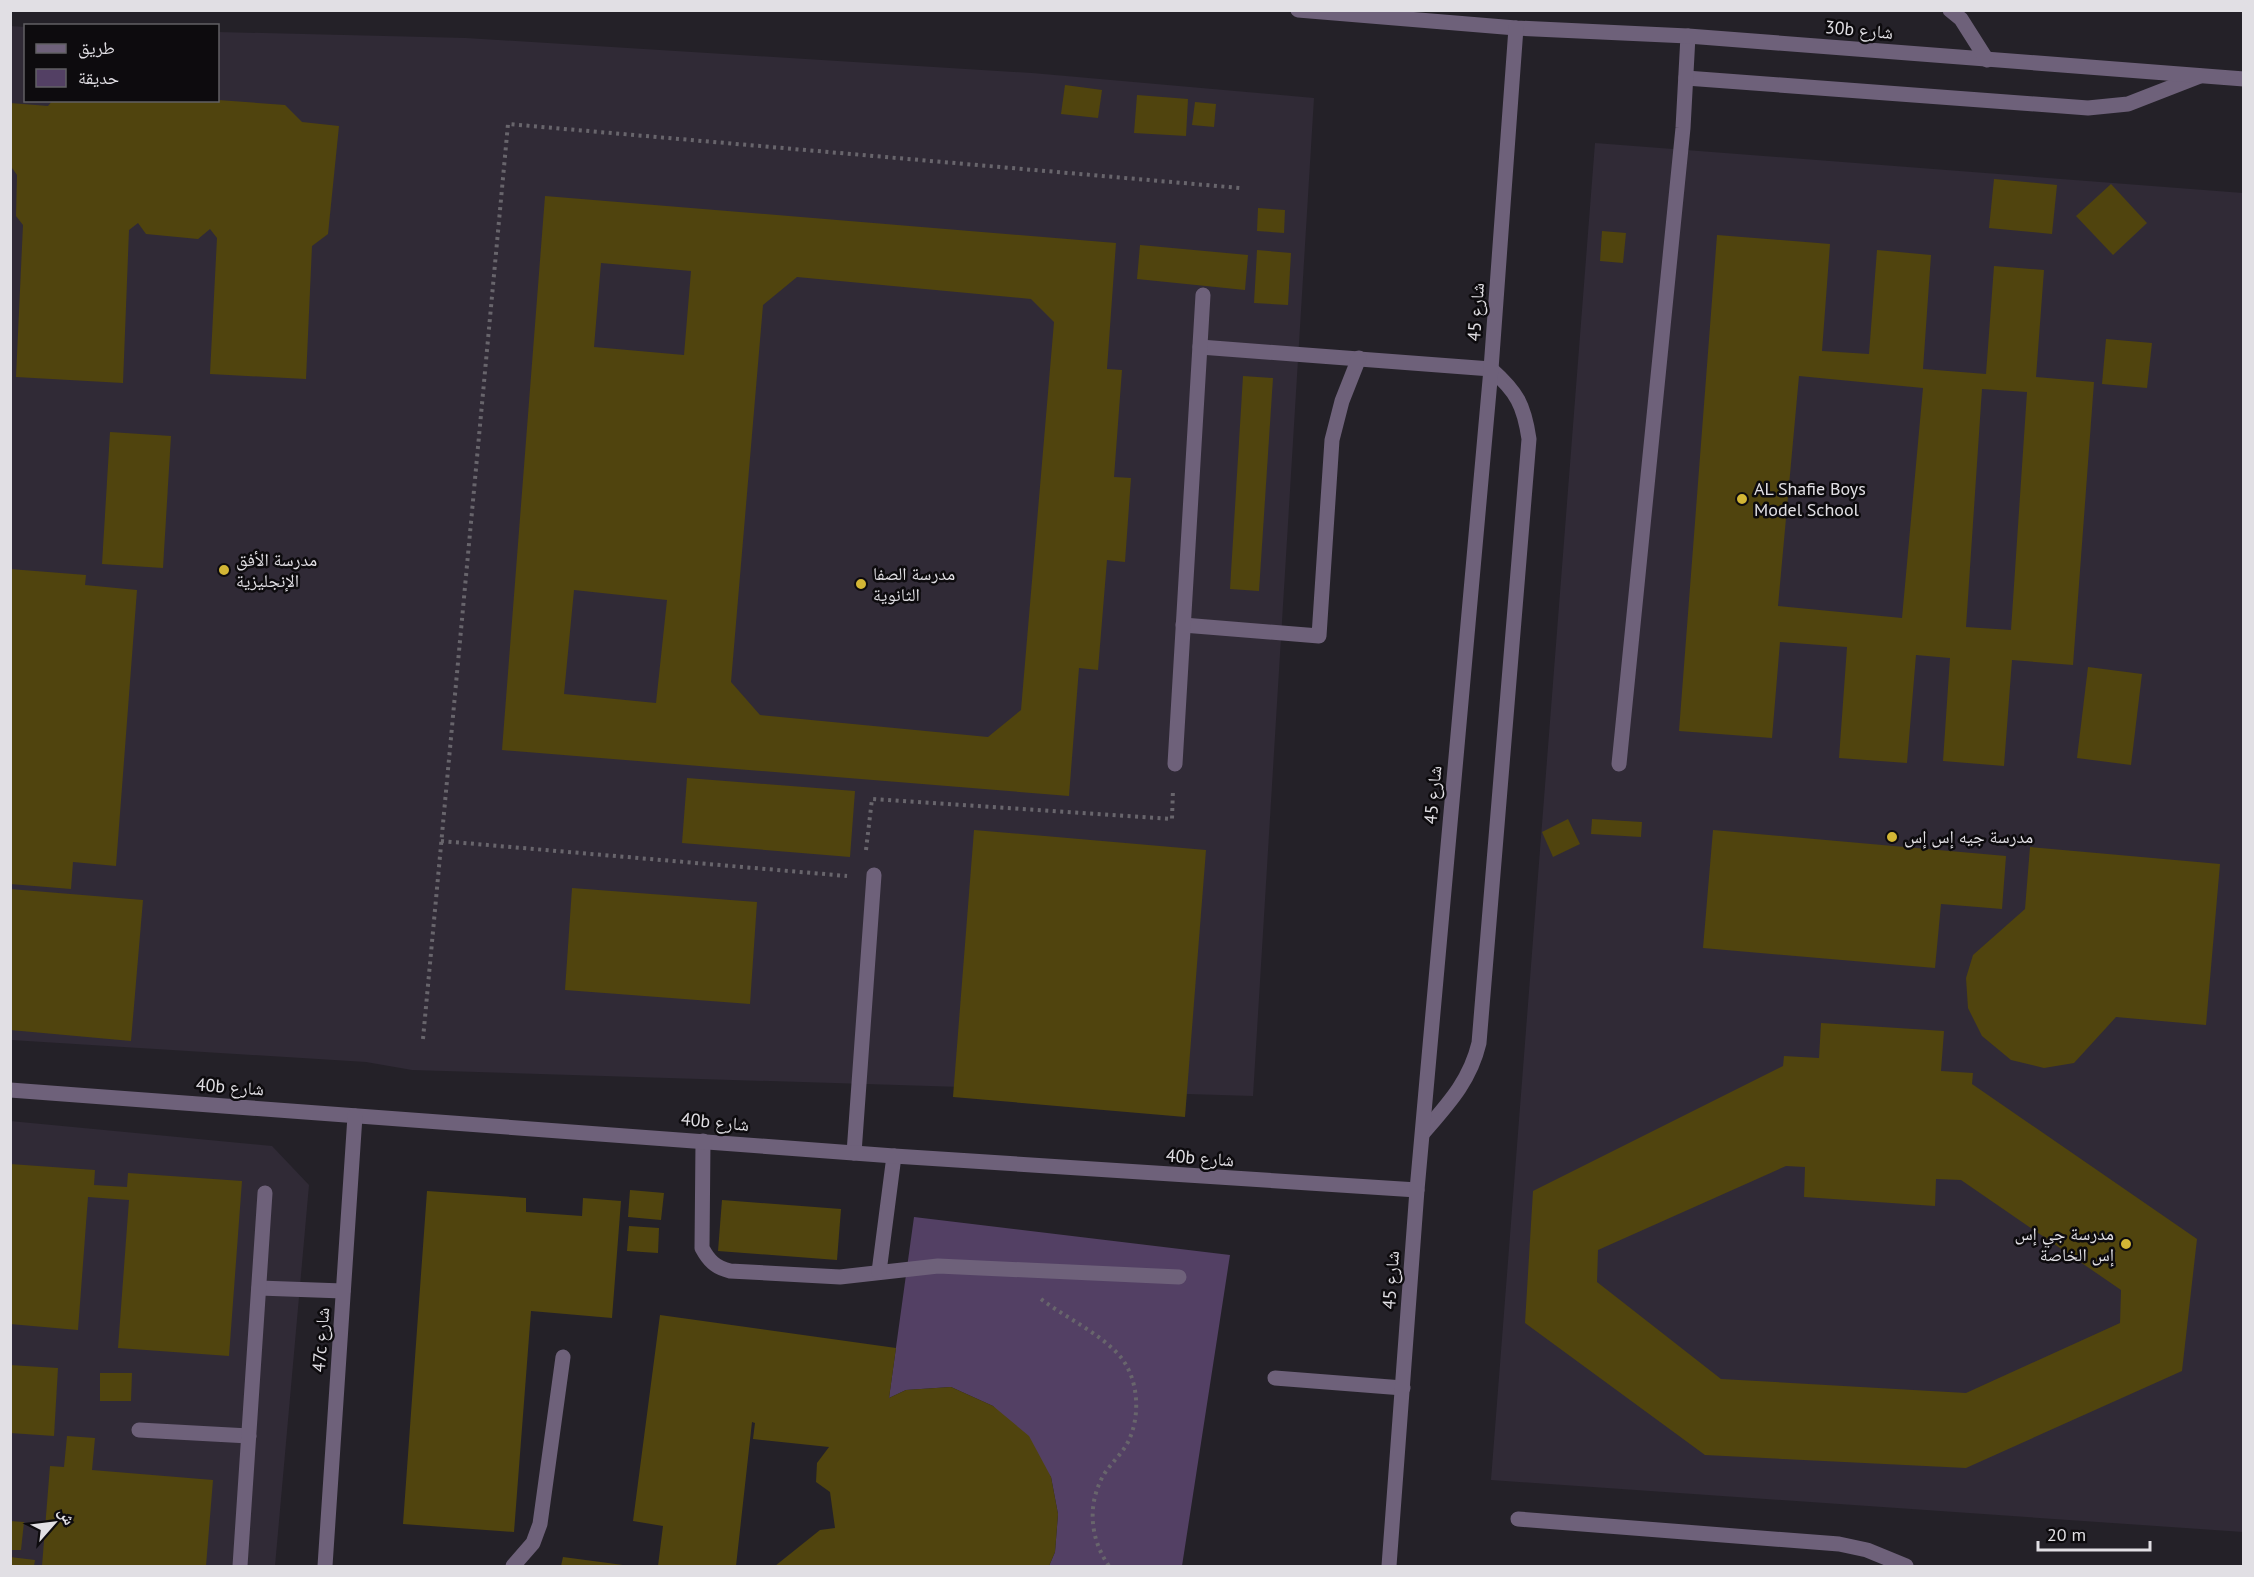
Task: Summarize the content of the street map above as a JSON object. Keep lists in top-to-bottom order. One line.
{"streets":{"street":["30b شارع","شارع 45","40b شارع","47c شارع"]},"crossings":[["30b شارع","شارع 45"],["شارع 45","40b شارع"],["40b شارع","47c شارع"]],"places":["AL Shafie Boys Model School","مدرسة الأفق الإنجليزية","مدرسة الصفا الثانوية","مدرسة جيه إس إس","مدرسة جي إس إس الخاصة"],"legend":["طريق","حديقة"],"scale_bar":"20 m","north":"top right"}
